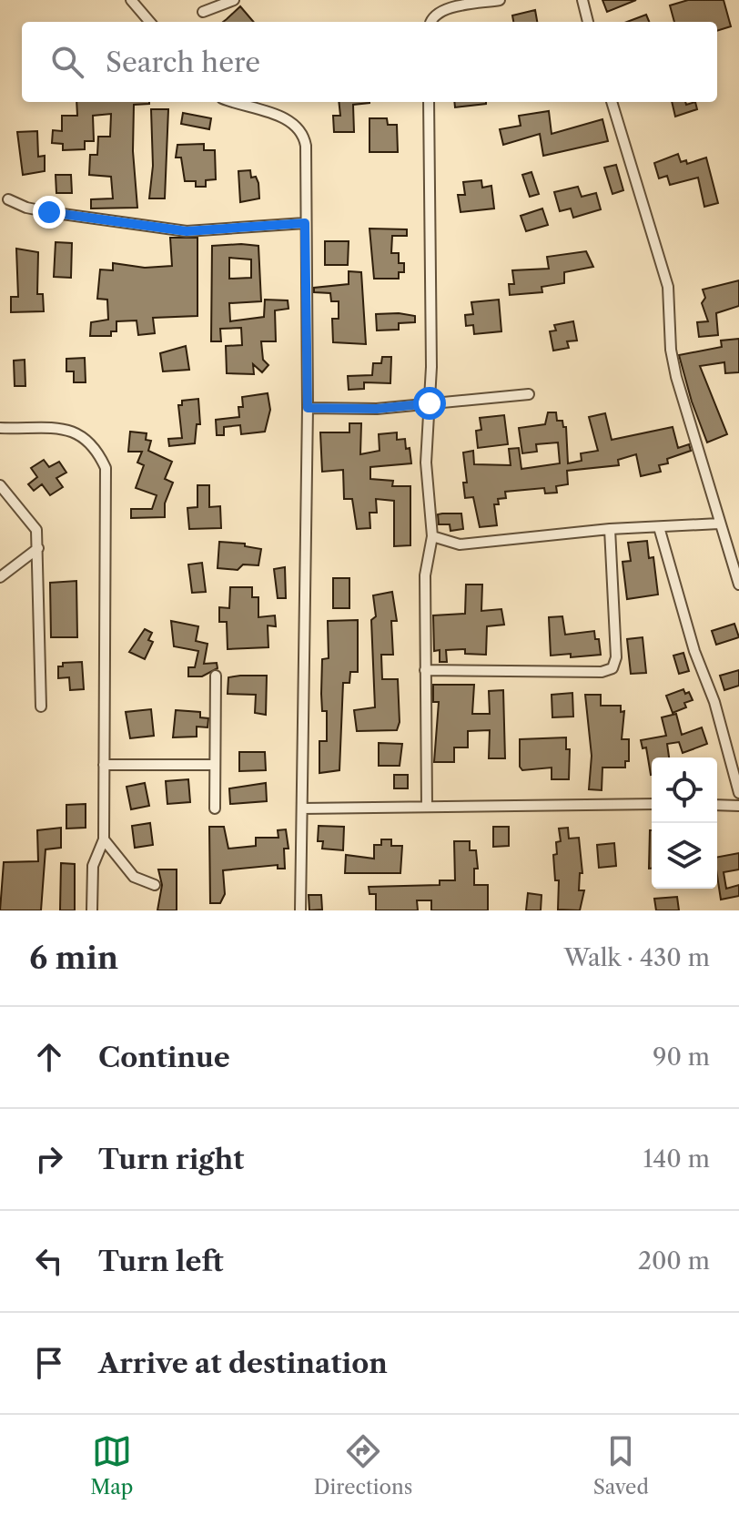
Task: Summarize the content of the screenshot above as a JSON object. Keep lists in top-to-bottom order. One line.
{"page":{"search":"Search here","heading":["6 min","Walk · 430 m"],"list":[["Continue","90 m"],["Turn right","140 m"],["Turn left","200 m"],"Arrive at destination"],"nav":["Map","Directions","Saved"]}}
